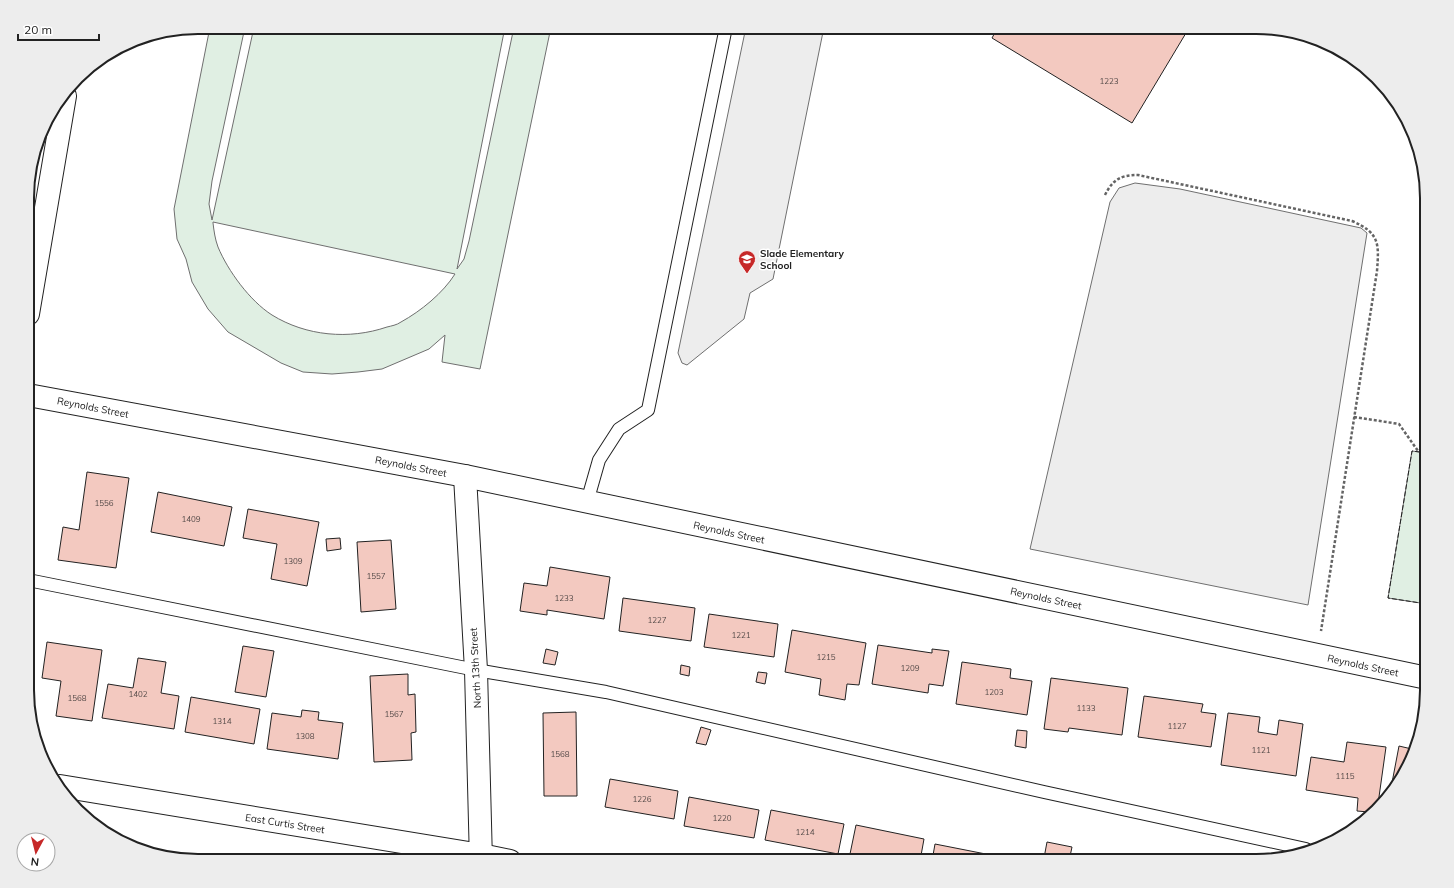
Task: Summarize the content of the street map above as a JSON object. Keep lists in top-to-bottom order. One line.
{"streets":{"main road":["Reynolds Street","North 13th Street","East Curtis Street"]},"crossings":[["Reynolds Street","North 13th Street"]],"places":{"school or university":["Slade Elementary School"]},"house_numbers":["1223","1556","1409","1309","1557","1233","1227","1221","1215","1209","1203","1402","1568","1133","1567","1314","1127","1308","1121","1568","1115","1226","1220","1214"],"scale_bar":"20 m","north":"bottom"}
